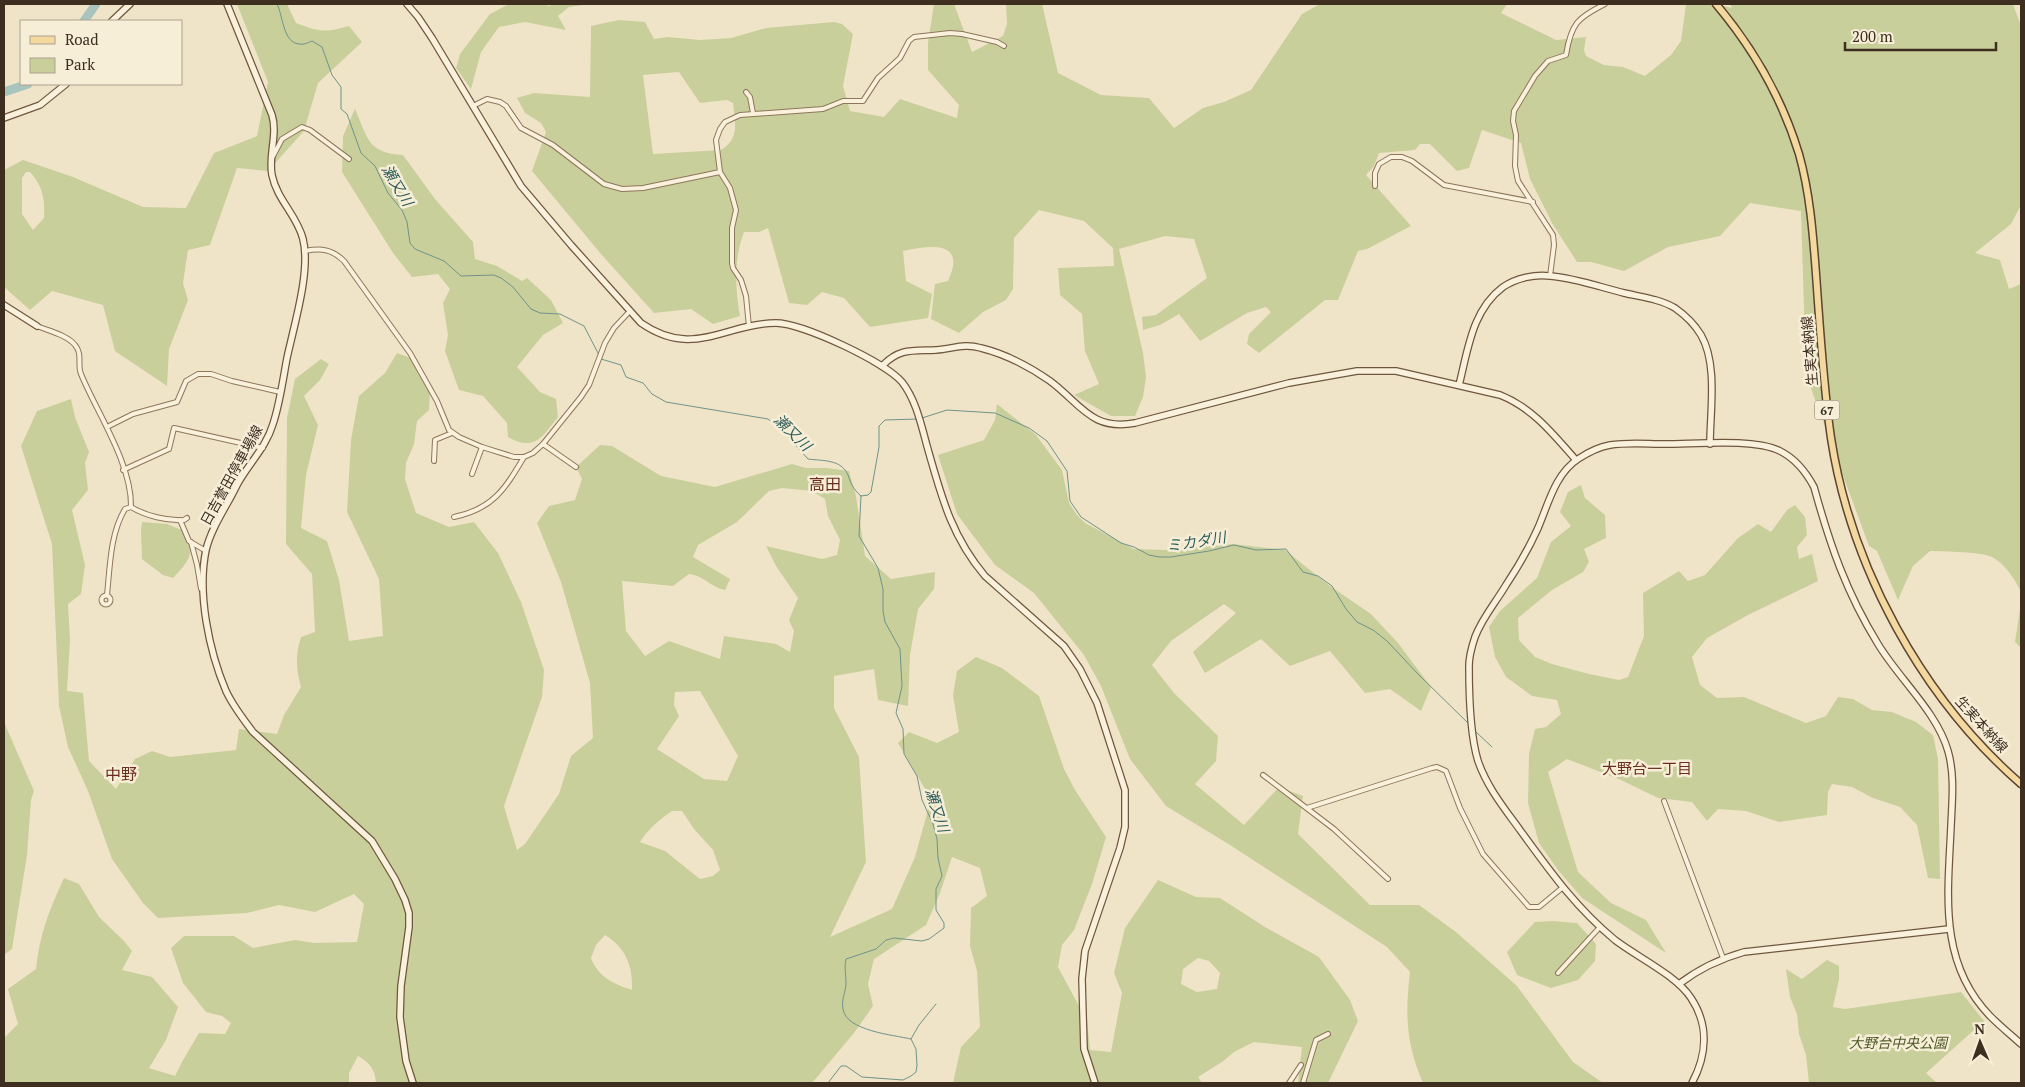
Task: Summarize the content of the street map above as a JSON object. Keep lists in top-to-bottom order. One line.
{"streets":{"main road":["生実本納線","67"],"street":["日吉誉田停車場線"]},"districts":["高田","大野台一丁目","中野"],"water":["瀬又川","ミカダ川"],"parks":["大野台中央公園"],"legend":["Road","Park"],"scale_bar":"200 m","north":"top"}
